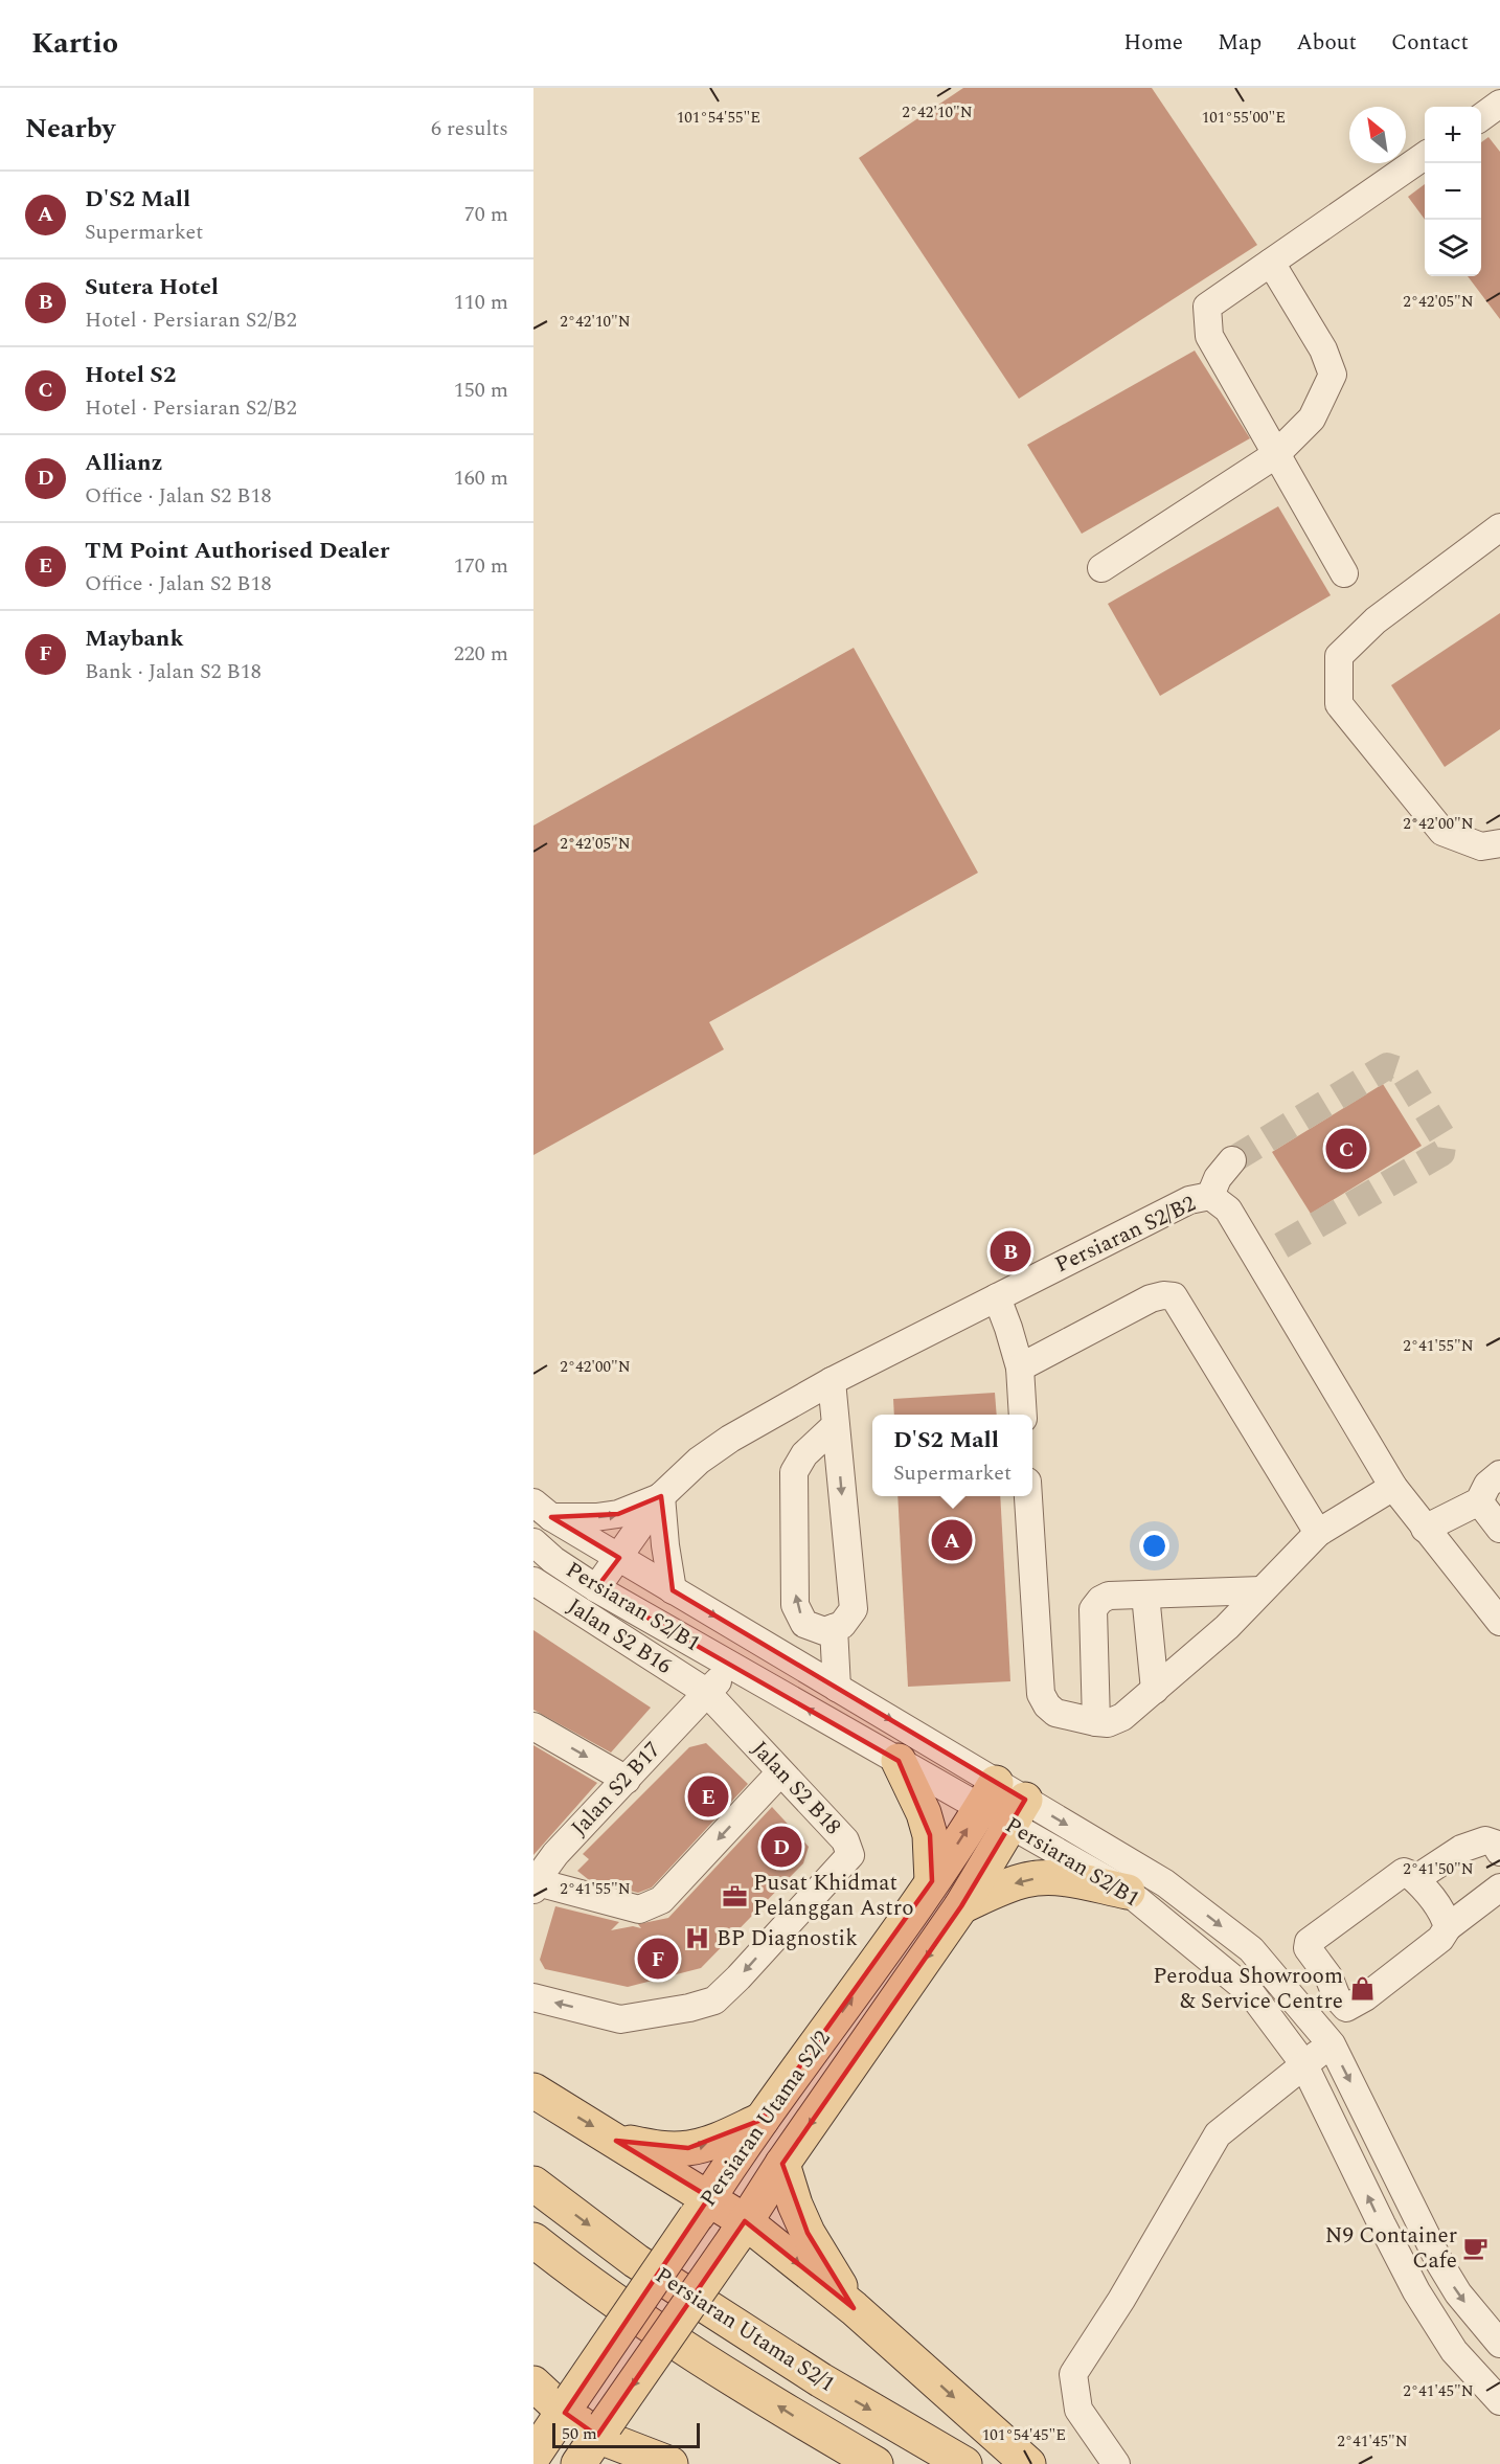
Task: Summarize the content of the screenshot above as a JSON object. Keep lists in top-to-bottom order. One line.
{"streets":{"main road":["Persiaran Utama S2/2","Persiaran Utama S2/1"],"street":["Persiaran S2/B2","Persiaran S2/B1","Jalan S2 B16","Jalan S2 B18","Jalan S2 B17"]},"crossings":[["Persiaran S2/B2","Persiaran S2/B1"],["Persiaran S2/B1","Jalan S2 B17"],["Persiaran S2/B1","Persiaran Utama S2/2"],["Jalan S2 B16","Jalan S2 B18"],["Jalan S2 B16","Jalan S2 B17"],["Jalan S2 B18","Jalan S2 B17"]],"places":{"office":["Pusat Khidmat Pelanggan Astro"],"hospital":["BP Diagnostik"],"shop":["Perodua Showroom & Service Centre"],"cafe":["N9 Container Cafe"]},"scale_bar":"50 m","north":"top left","page":{"header":"Kartio","nav":["Home","Map","About","Contact"],"heading":["Nearby","6 results"],"map_buttons":["+","−"],"list":[{"mark":"A","name":"D'S2 Mall","note":"Supermarket","value":"70 m"},{"mark":"B","name":"Sutera Hotel","note":"Hotel · Persiaran S2/B2","value":"110 m"},{"mark":"C","name":"Hotel S2","note":"Hotel · Persiaran S2/B2","value":"150 m"},{"mark":"D","name":"Allianz","note":"Office · Jalan S2 B18","value":"160 m"},{"mark":"E","name":"TM Point Authorised Dealer","note":"Office · Jalan S2 B18","value":"170 m"},{"mark":"F","name":"Maybank","note":"Bank · Jalan S2 B18","value":"220 m"}],"pins":["C","B","A","E","D","F"],"popup":["D'S2 Mall","Supermarket"],"scale":"50 m"},"coordinates":["2°42'10\"N","101°54'55\"E","101°55'00\"E","2°42'05\"N","2°42'00\"N","2°41'55\"N","2°41'50\"N","2°41'45\"N","101°54'45\"E"]}
